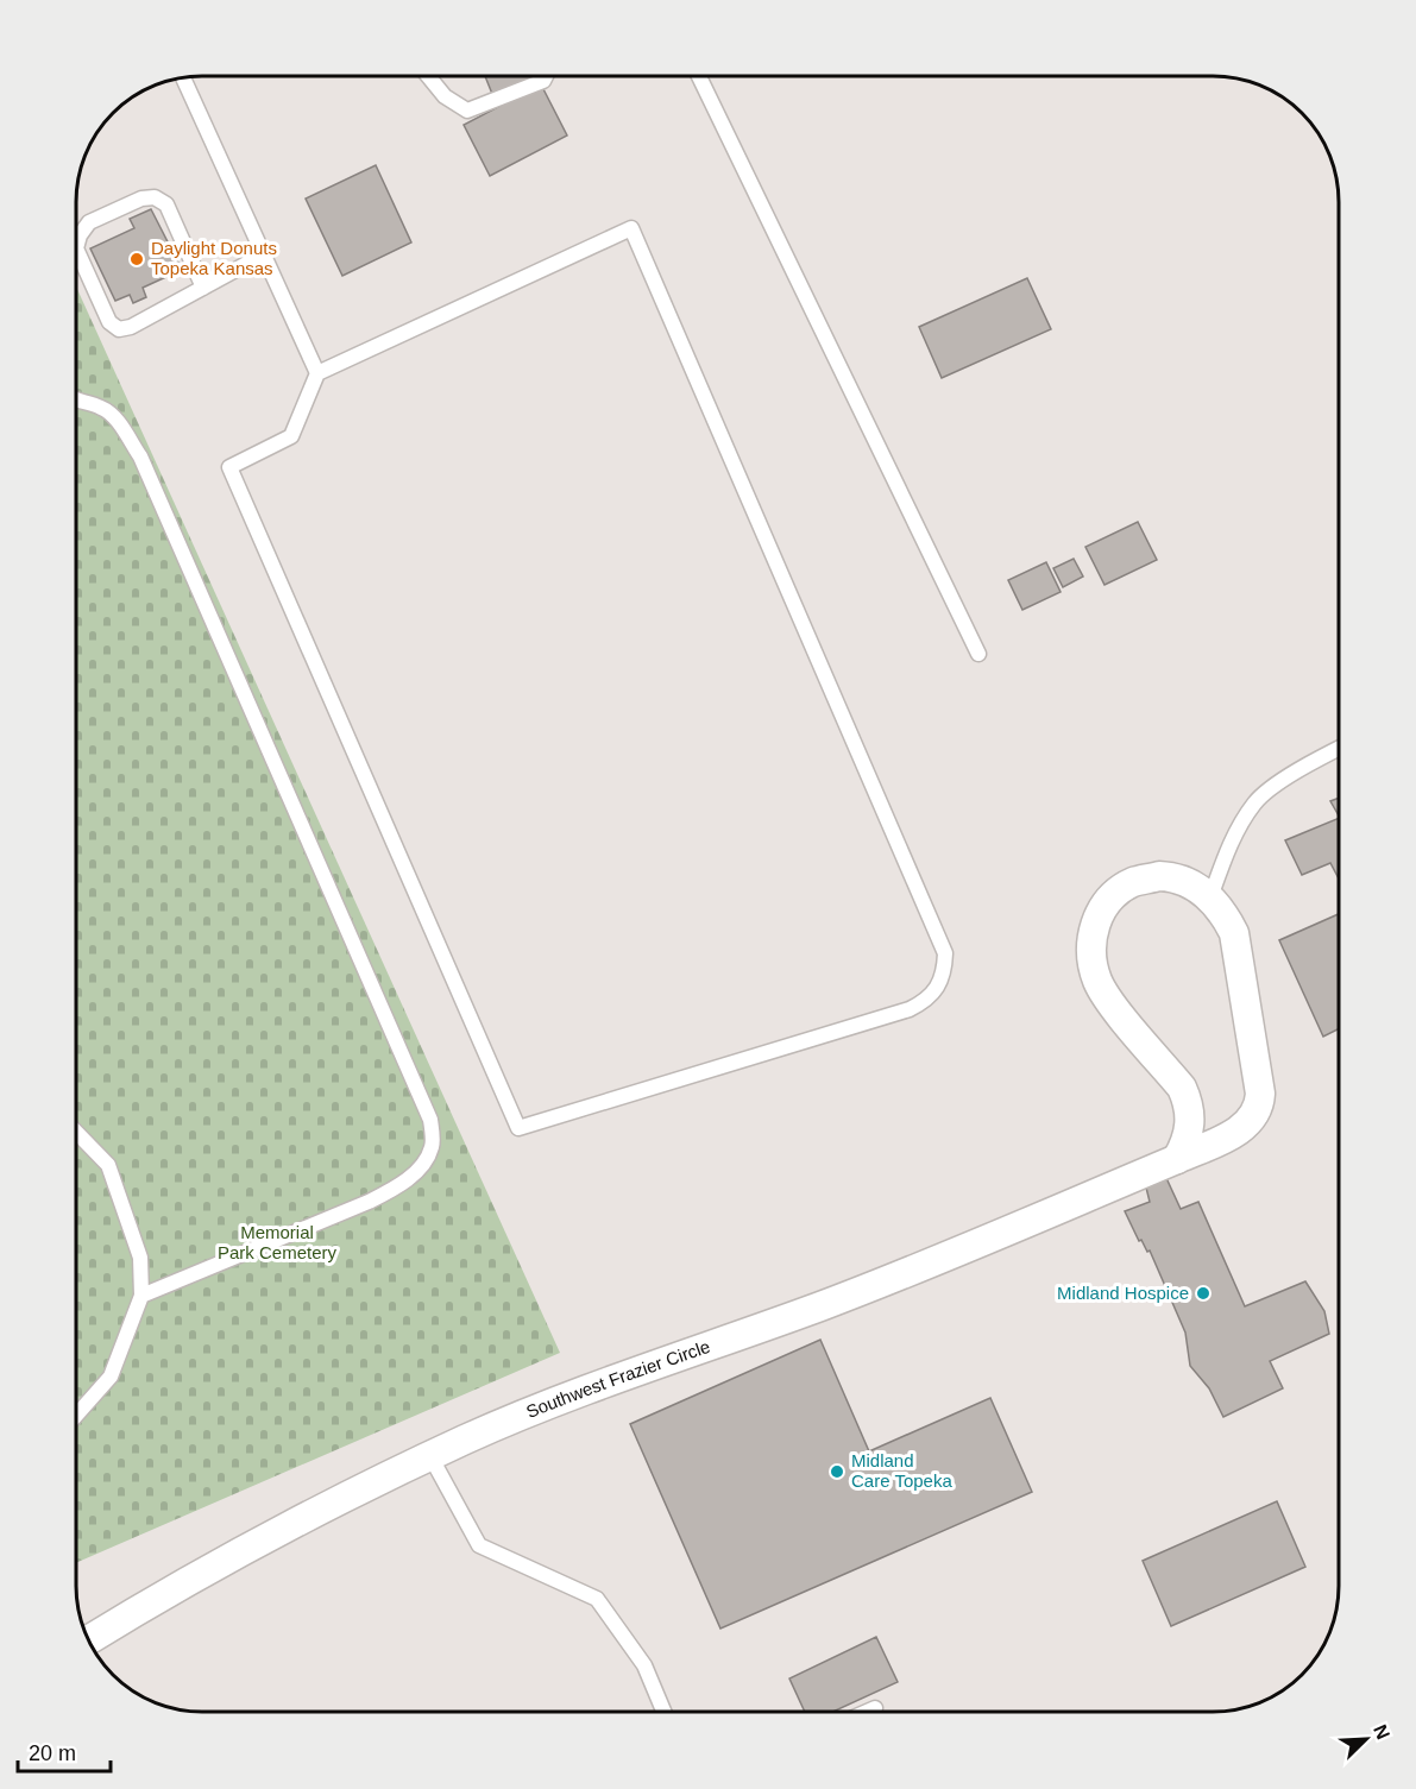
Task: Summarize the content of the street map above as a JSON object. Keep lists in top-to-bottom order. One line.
{"streets":{"street":["Southwest Frazier Circle"]},"parks":["Memorial Park Cemetery"],"places":["Daylight Donuts Topeka Kansas","Midland Hospice","Midland Care Topeka"],"scale_bar":"20 m","north":"top right"}
